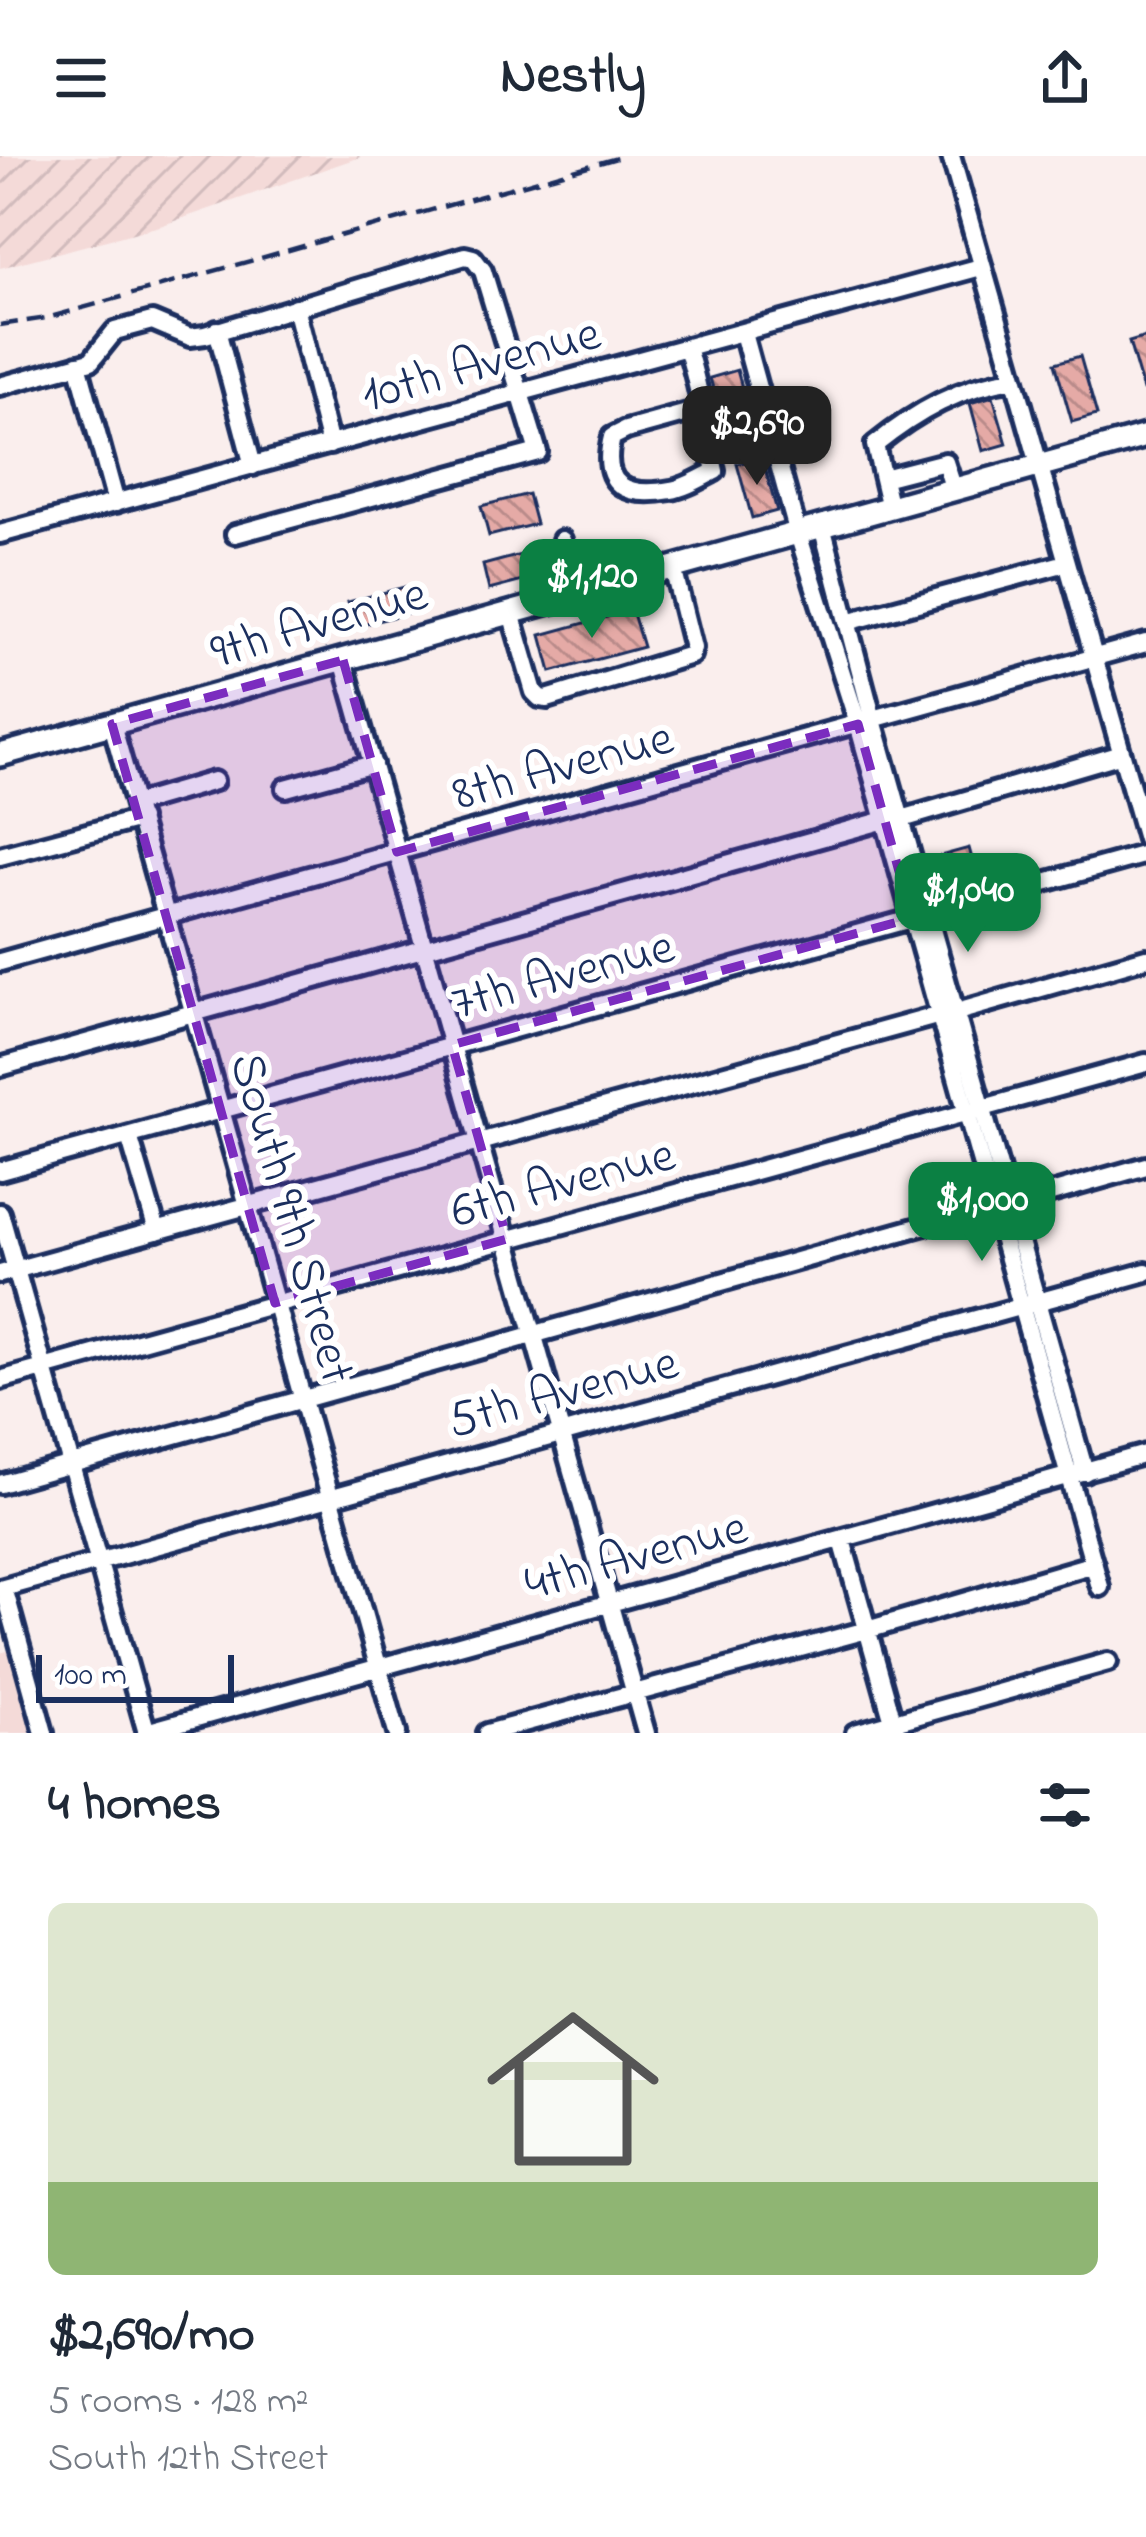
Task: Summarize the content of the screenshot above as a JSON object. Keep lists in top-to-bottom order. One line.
{"streets":{"main road":["9th Avenue"],"street":["10th Avenue","8th Avenue","7th Avenue","6th Avenue","South 9th Street","5th Avenue","4th Avenue"]},"crossings":[["9th Avenue","South 9th Street"],["8th Avenue","South 9th Street"],["7th Avenue","South 9th Street"],["6th Avenue","South 9th Street"],["South 9th Street","5th Avenue"],["South 9th Street","4th Avenue"]],"scale_bar":"100 m","page":{"header":"Nestly","price":["$2,690","$1,120","$1,040","$1,000"],"scale":"100 m","heading":"4 homes","list":[{"name":"$2,690/mo","note":"5 rooms · 128 m² · South 12th Street"}]}}
